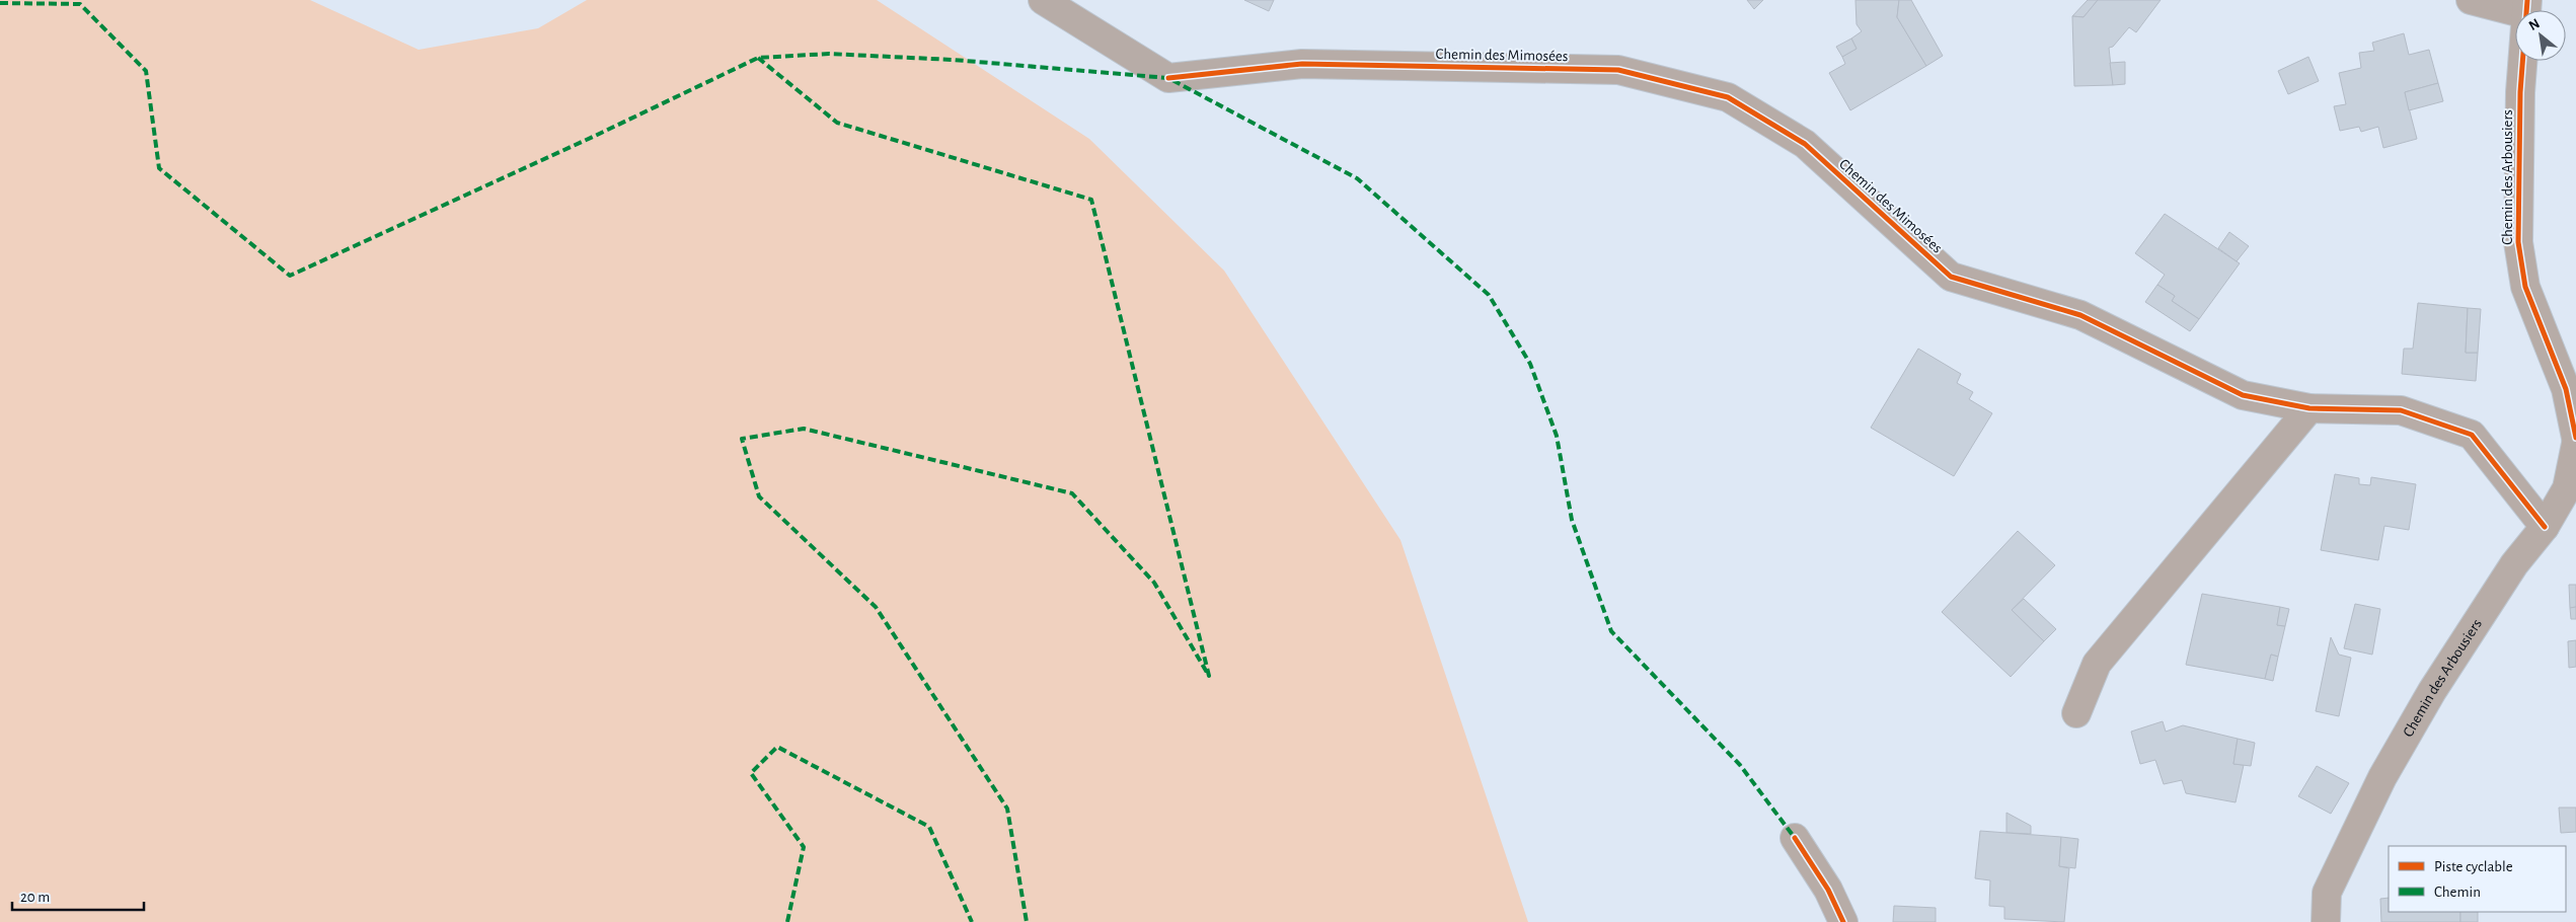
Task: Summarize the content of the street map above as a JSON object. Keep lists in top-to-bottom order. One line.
{"streets":{"street":["Chemin des Mimosées","Chemin des Arbousiers"]},"crossings":[["Chemin des Mimosées","Chemin des Arbousiers"]],"legend":["Piste cyclable","Chemin"],"scale_bar":"20 m","north":"top left"}
